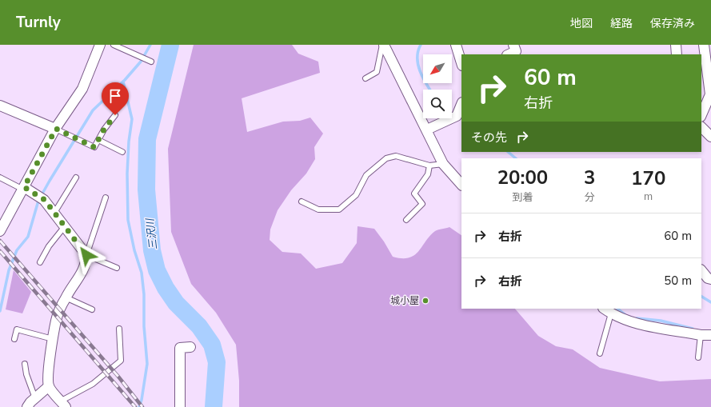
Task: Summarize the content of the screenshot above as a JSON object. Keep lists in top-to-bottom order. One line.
{"water":["三沢川"],"places":["城小屋"],"north":"bottom left","page":{"header":"Turnly","nav":["地図","経路","保存済み"],"turn":["60 m","右折"],"then":"その先","eta":["20:00","到着","3","分","170","m"],"list":[{"name":"右折","value":"60 m"},{"name":"右折","value":"50 m"}]}}
